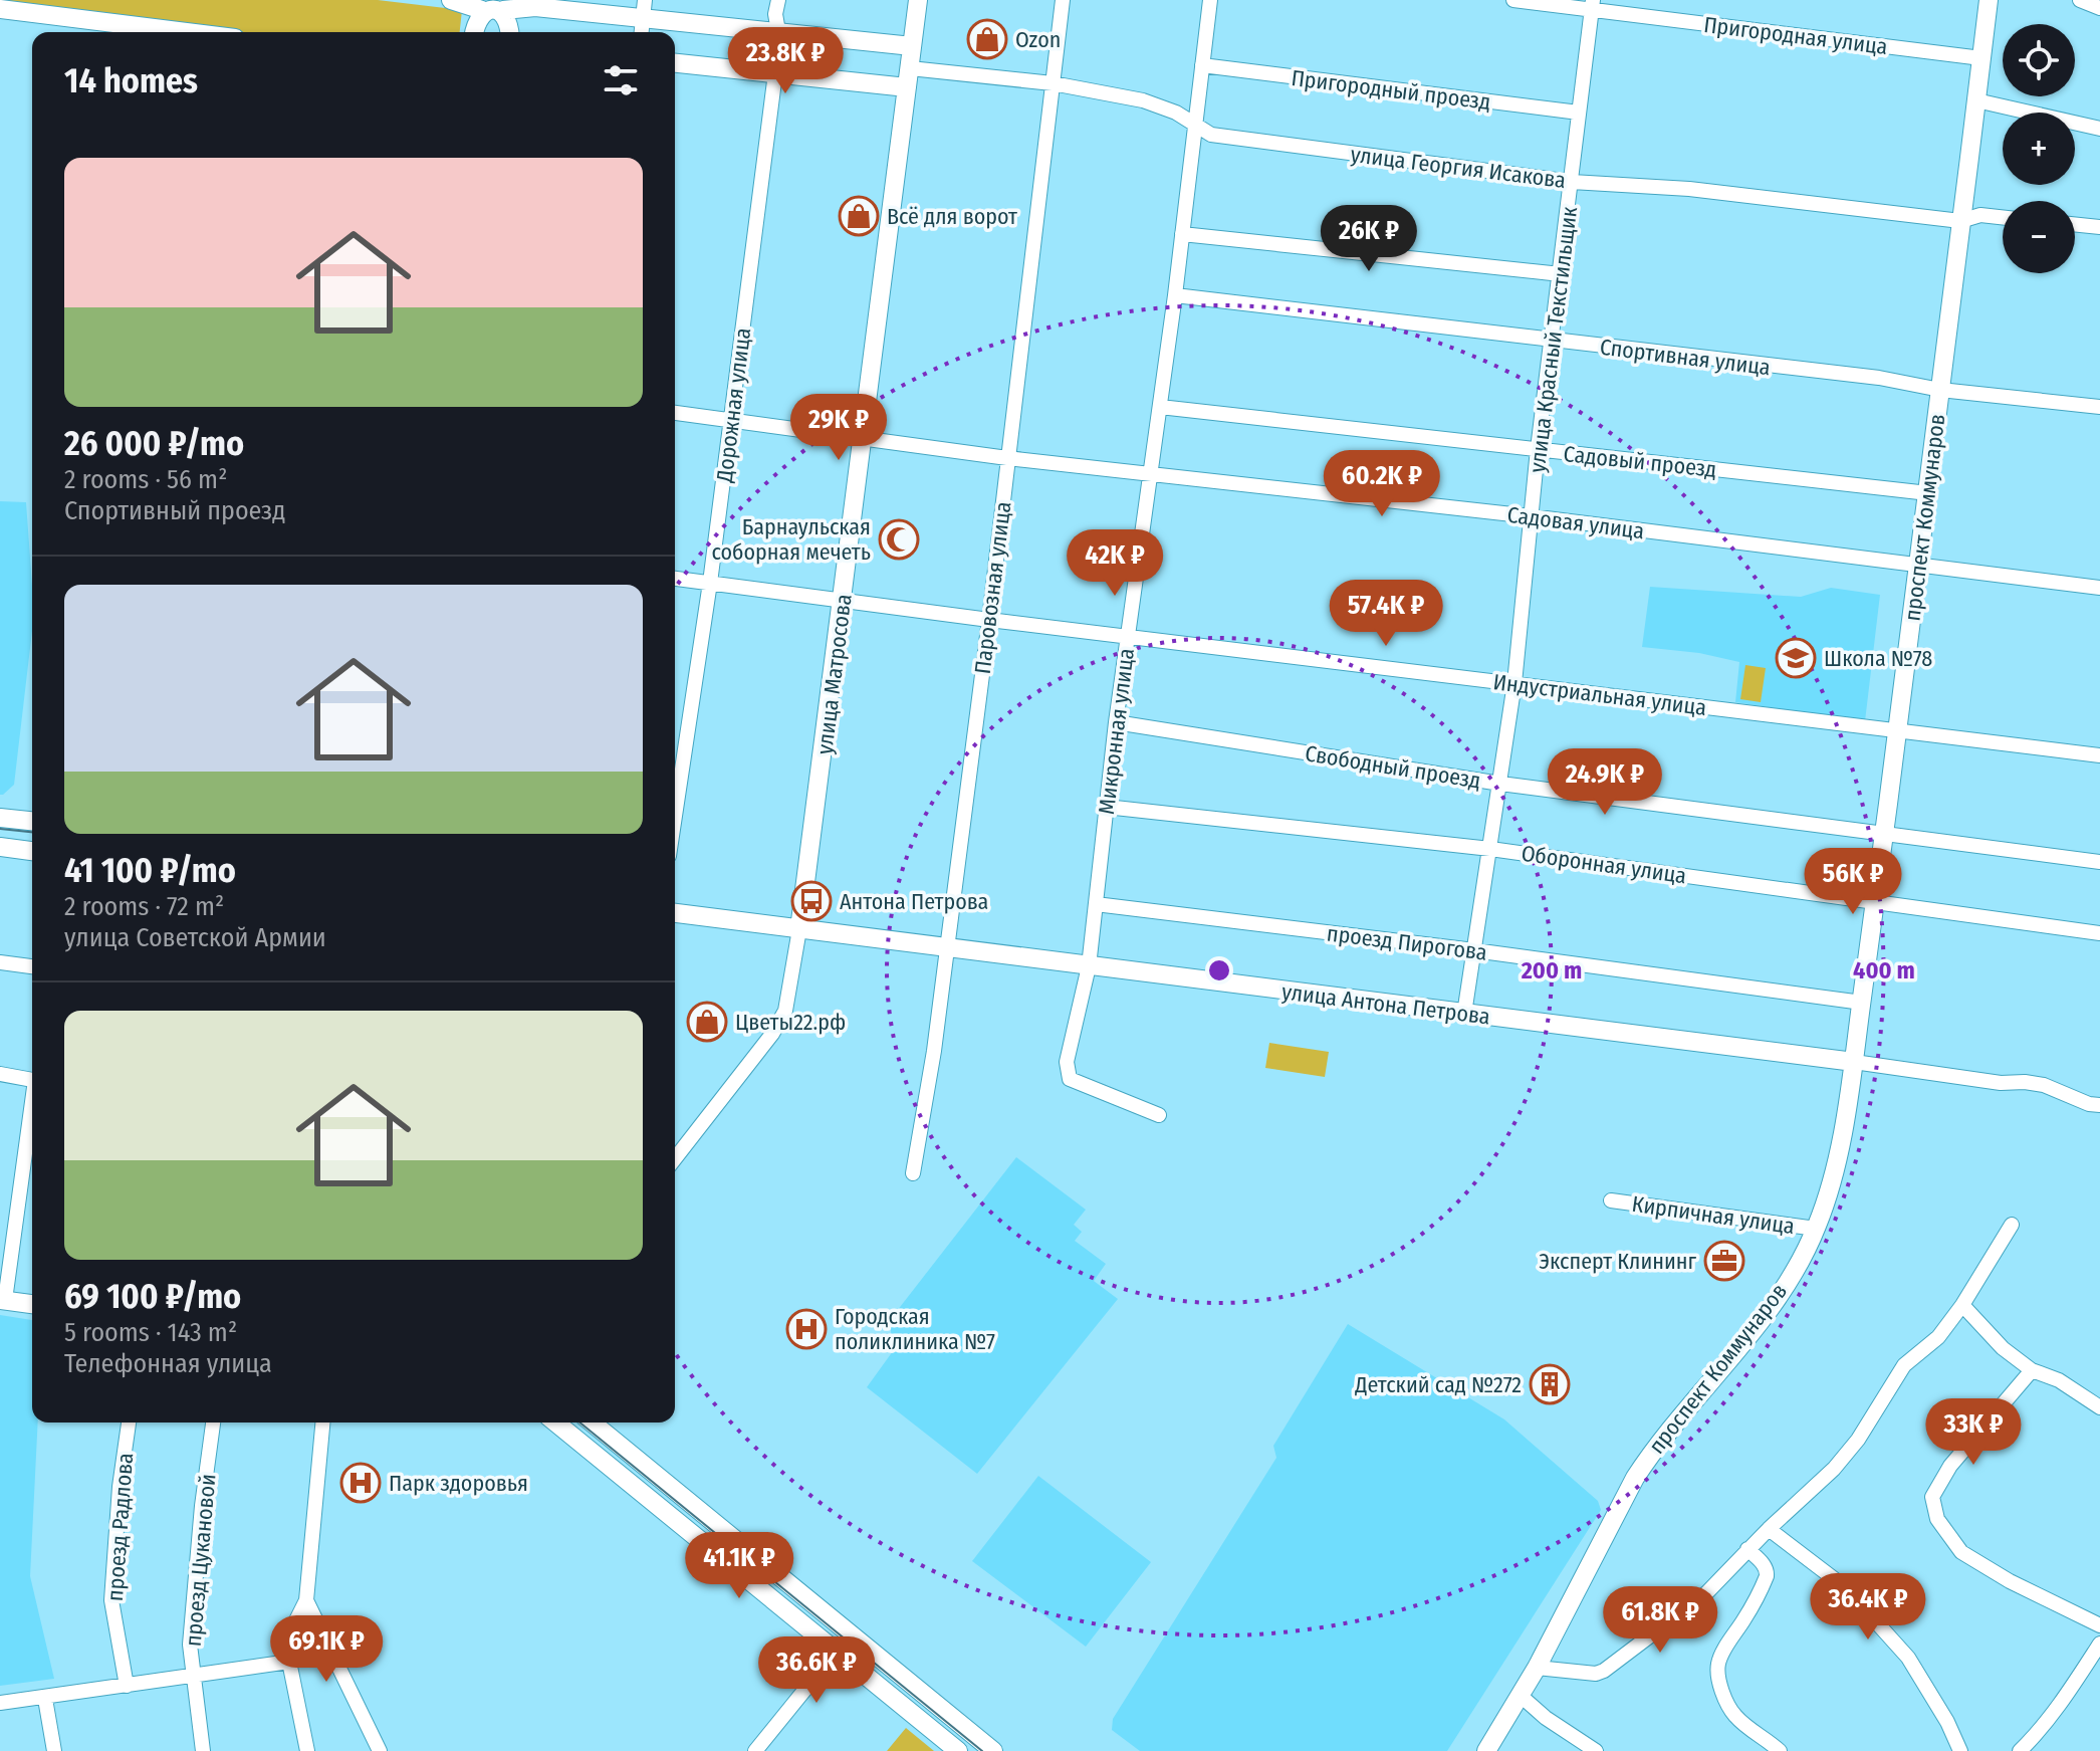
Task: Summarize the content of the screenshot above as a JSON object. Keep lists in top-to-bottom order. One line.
{"streets":{"street":["Пригородная улица","Пригородный проезд","улица Георгия Исакова","улица Красный Текстильщик","Спортивная улица","Дорожная улица","Садовый проезд","проспект Коммунаров","Садовая улица","Паровозная улица","улица Матросова","Индустриальная улица","Микронная улица","Свободный проезд","Оборонная улица","проезд Пирогова","улица Антона Петрова","Кирпичная улица","проезд Радлова","проезд Цукановой"]},"crossings":[["Пригородная улица","улица Красный Текстильщик"],["Пригородная улица","проспект Коммунаров"],["Пригородный проезд","улица Красный Текстильщик"],["Пригородный проезд","Микронная улица"],["улица Георгия Исакова","улица Красный Текстильщик"],["улица Георгия Исакова","проспект Коммунаров"],["улица Георгия Исакова","Паровозная улица"],["улица Георгия Исакова","улица Матросова"],["улица Георгия Исакова","Микронная улица"],["улица Красный Текстильщик","Спортивная улица"],["улица Красный Текстильщик","Садовый проезд"],["улица Красный Текстильщик","Садовая улица"],["улица Красный Текстильщик","Индустриальная улица"],["улица Красный Текстильщик","Свободный проезд"],["улица Красный Текстильщик","Оборонная улица"],["улица Красный Текстильщик","проезд Пирогова"],["улица Красный Текстильщик","улица Антона Петрова"],["Спортивная улица","проспект Коммунаров"],["Спортивная улица","Микронная улица"],["Дорожная улица","Садовая улица"],["Дорожная улица","Индустриальная улица"],["Садовый проезд","проспект Коммунаров"],["Садовый проезд","Микронная улица"],["проспект Коммунаров","Садовая улица"],["проспект Коммунаров","Индустриальная улица"],["проспект Коммунаров","Свободный проезд"],["проспект Коммунаров","Оборонная улица"],["проспект Коммунаров","проезд Пирогова"],["проспект Коммунаров","улица Антона Петрова"],["проспект Коммунаров","Кирпичная улица"],["Садовая улица","Паровозная улица"],["Садовая улица","улица Матросова"],["Садовая улица","Микронная улица"],["Паровозная улица","Индустриальная улица"],["Паровозная улица","улица Антона Петрова"],["улица Матросова","Индустриальная улица"],["улица Матросова","улица Антона Петрова"],["Индустриальная улица","Микронная улица"],["Микронная улица","Свободный проезд"],["Микронная улица","Оборонная улица"],["Микронная улица","проезд Пирогова"],["Микронная улица","улица Антона Петрова"]],"places":{"shop":["Ozon","Всё для ворот","Цветы22.рф"],"mosque":["Барнаульская соборная мечеть"],"school or university":["Школа №78"],"bus stop":["Антона Петрова"],"office":["Эксперт Клининг"],"hospital":["Городская поликлиника №7","Парк здоровья"],"building":["Детский сад №272"]},"page":{"map_buttons":["+","−"],"price":["23.8K ₽","26K ₽","29K ₽","60.2K ₽","42K ₽","57.4K ₽","24.9K ₽","56K ₽","33K ₽","41.1K ₽","36.4K ₽","61.8K ₽","69.1K ₽","36.6K ₽"],"heading":"14 homes","list":[{"name":"26 000 ₽/mo","note":"2 rooms · 56 m² · Спортивный проезд"},{"name":"41 100 ₽/mo","note":"2 rooms · 72 m² · улица Советской Армии"},{"name":"69 100 ₽/mo","note":"5 rooms · 143 m² · Телефонная улица"}]},"rings":["200 m","400 m"]}
